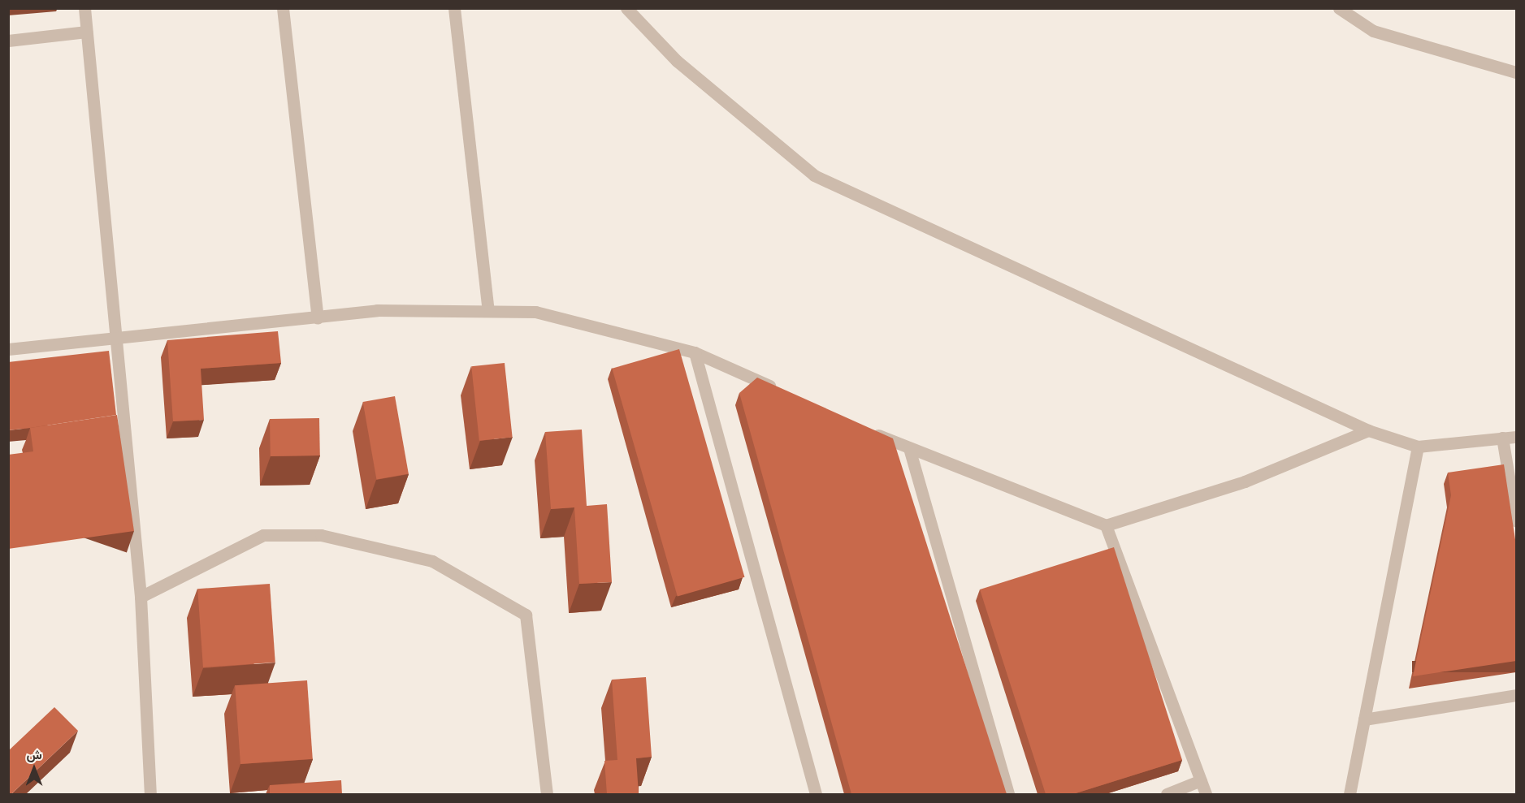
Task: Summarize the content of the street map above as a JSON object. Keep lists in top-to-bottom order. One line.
{"north":"top"}
